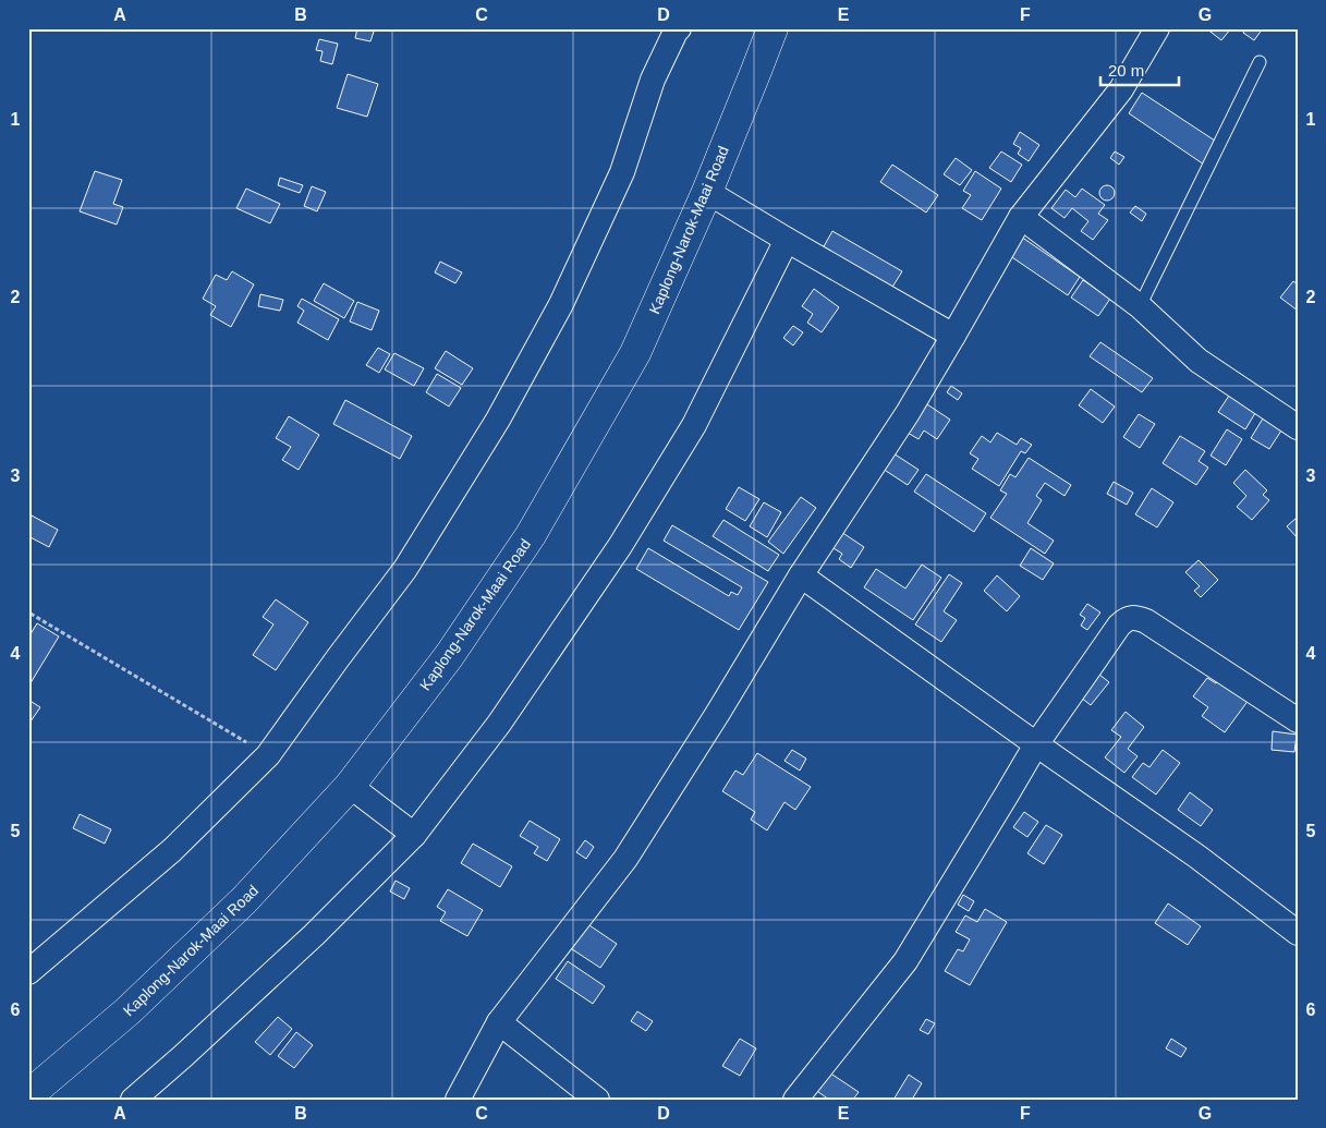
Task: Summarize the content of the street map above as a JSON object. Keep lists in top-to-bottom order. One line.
{"streets":{"highway":["Kaplong-Narok-Maai Road"]},"scale_bar":"20 m","grid":{"columns":["A","B","C","D","E","F","G"],"rows":["1","2","3","4","5","6"]}}
